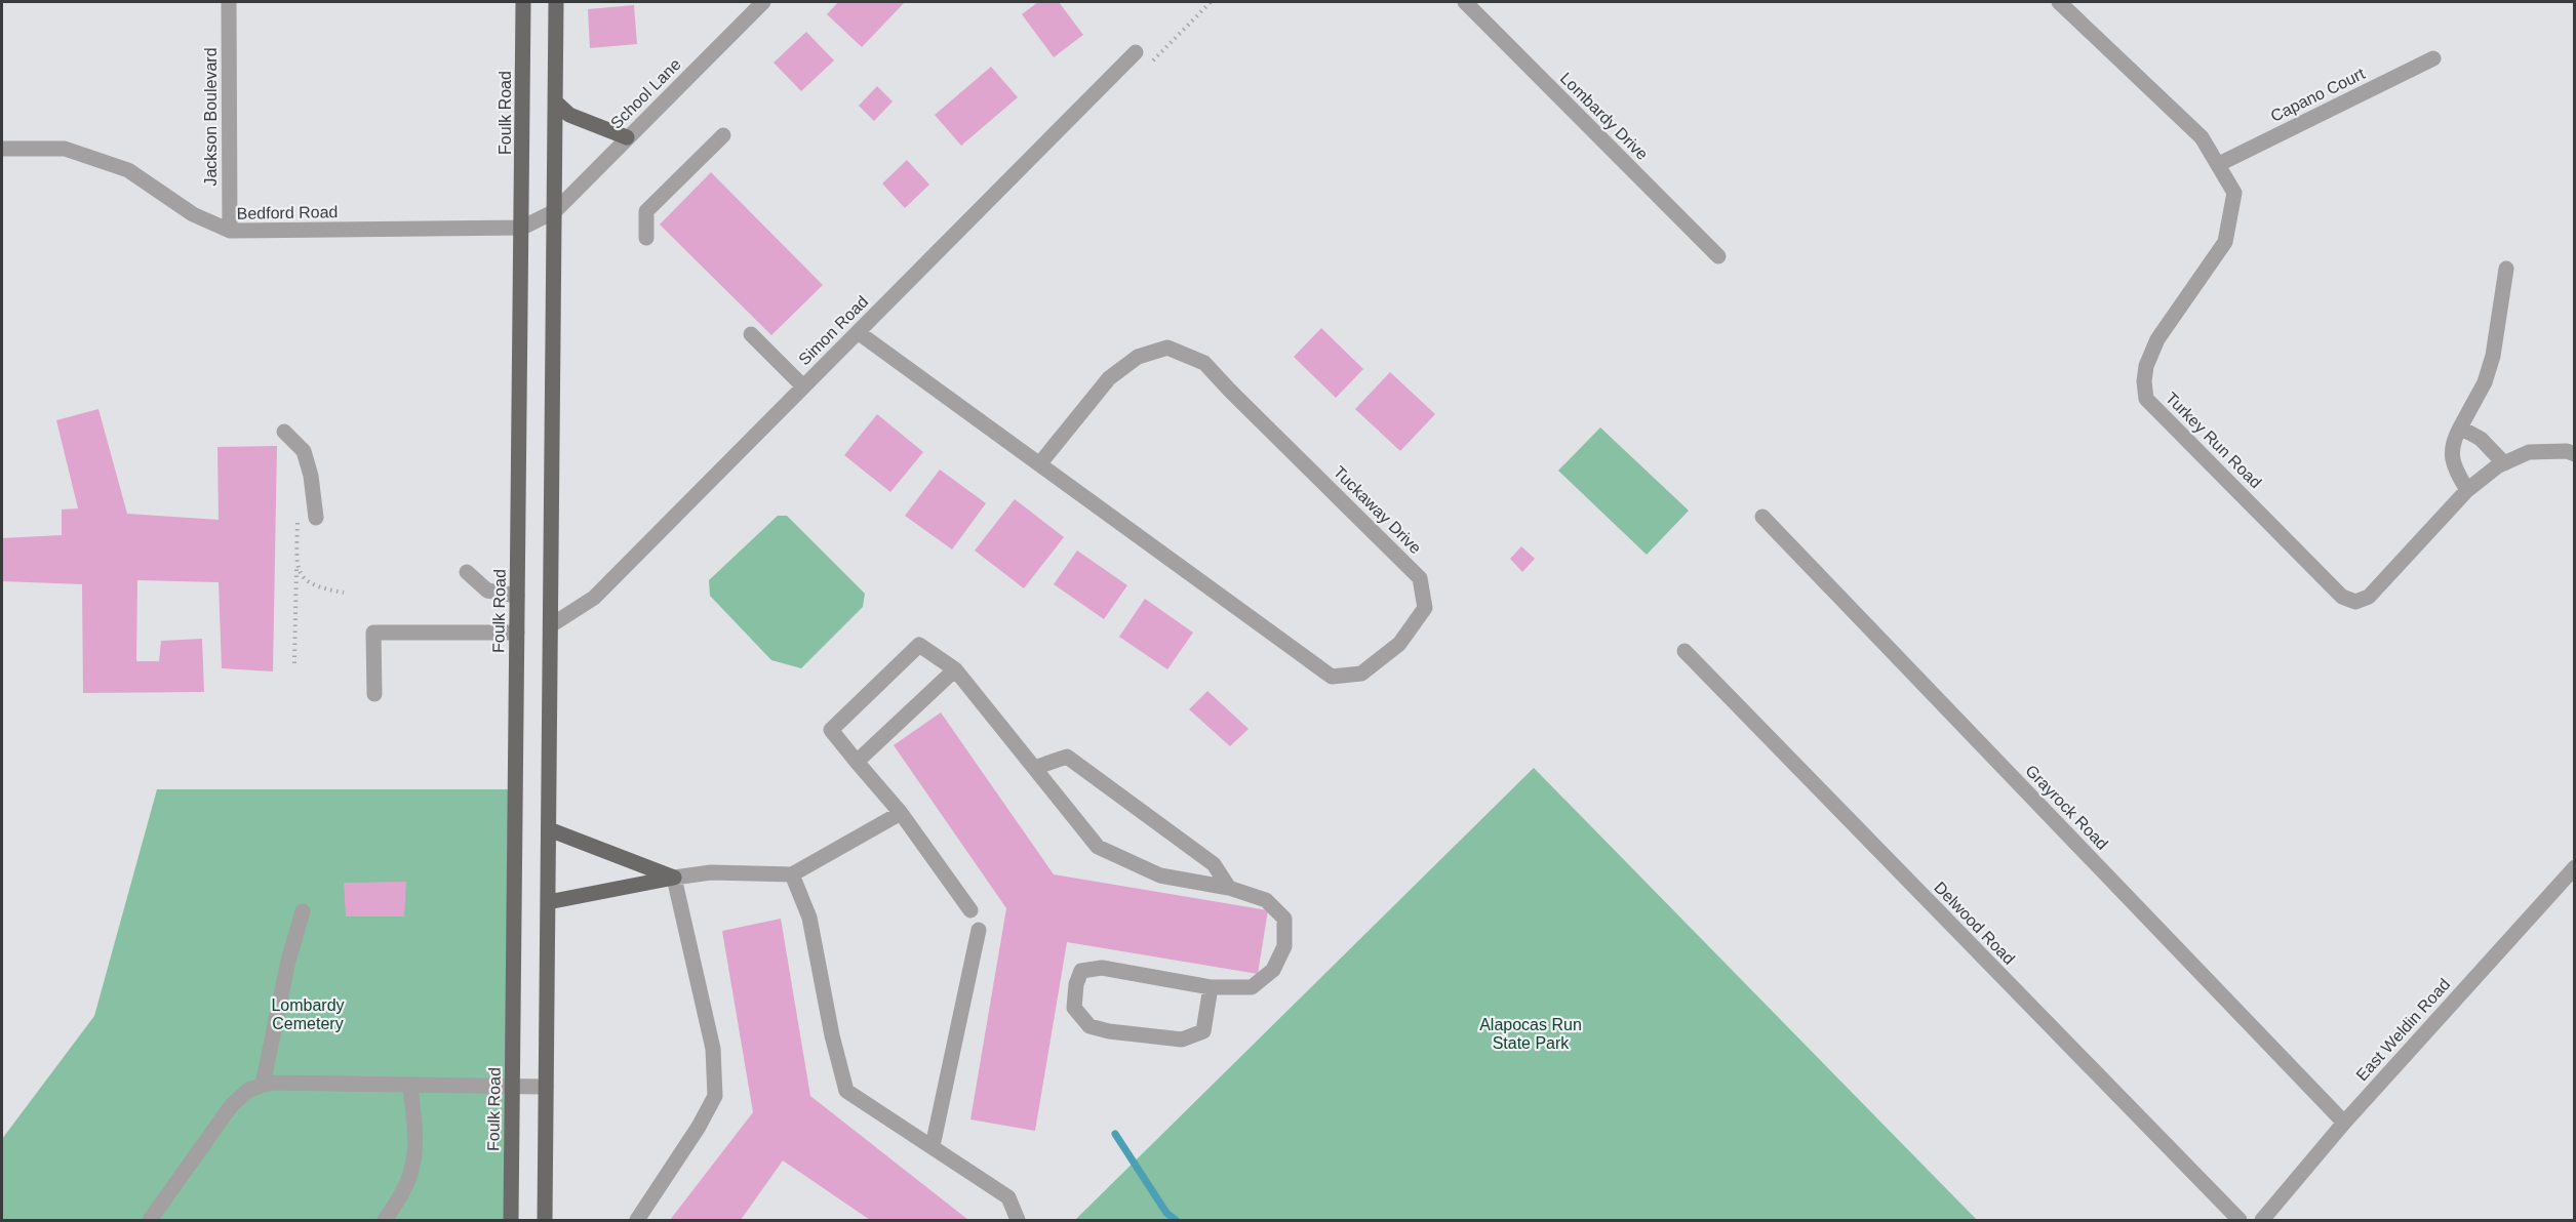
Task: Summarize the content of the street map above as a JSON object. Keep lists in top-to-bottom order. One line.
{"streets":{"main road":["Foulk Road"],"street":["School Lane","Capano Court","Lombardy Drive","Jackson Boulevard","Bedford Road","Simon Road","Turkey Run Road","Tuckaway Drive","Grayrock Road","Delwood Road","East Weldin Road"]},"crossings":[["School Lane","Bedford Road"],["Capano Court","Turkey Run Road"],["Foulk Road","Bedford Road"],["Jackson Boulevard","Bedford Road"],["Simon Road","Tuckaway Drive"],["Grayrock Road","East Weldin Road"]],"parks":["Lombardy Cemetery","Alapocas Run State Park"]}
